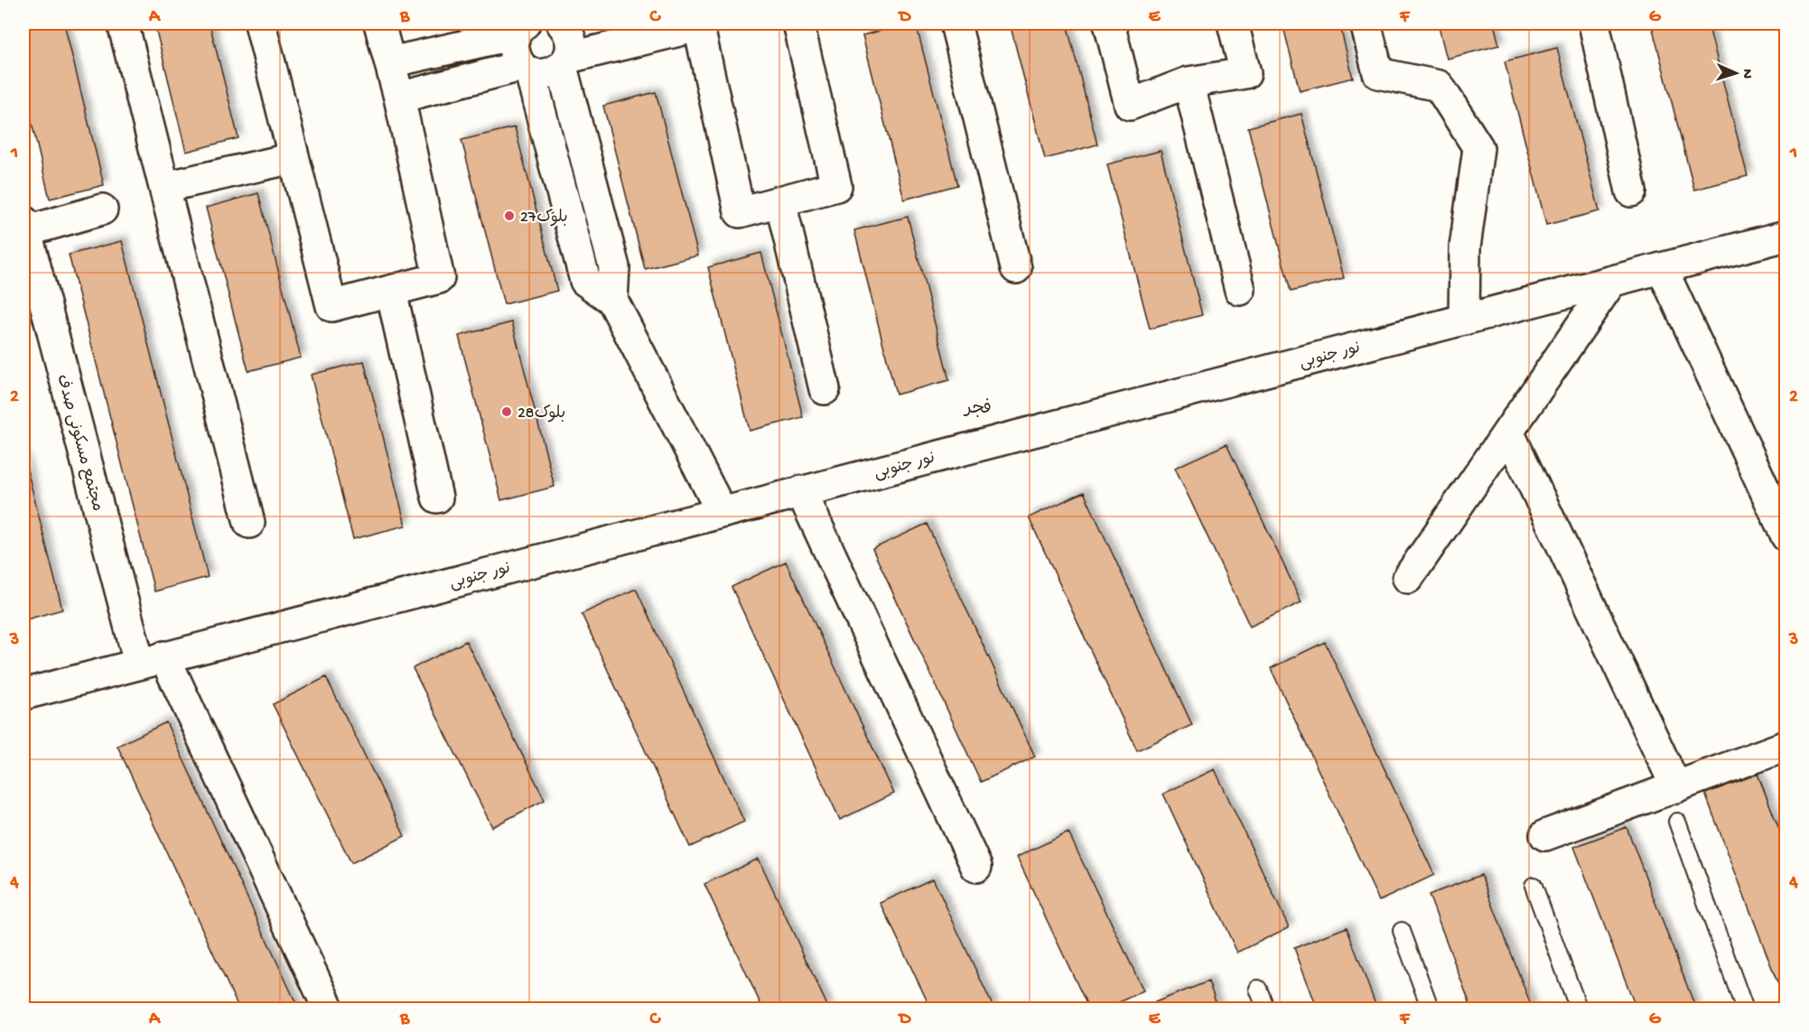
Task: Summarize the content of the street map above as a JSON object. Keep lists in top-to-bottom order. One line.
{"streets":{"street":["نور جنوبی","مجتمع مسکونی صدف"]},"crossings":[["نور جنوبی","مجتمع مسکونی صدف"]],"districts":["فجر"],"places":["بلوک27","بلوک28"],"north":"right","grid":{"columns":["A","B","C","D","E","F","G"],"rows":["1","2","3","4"]}}
